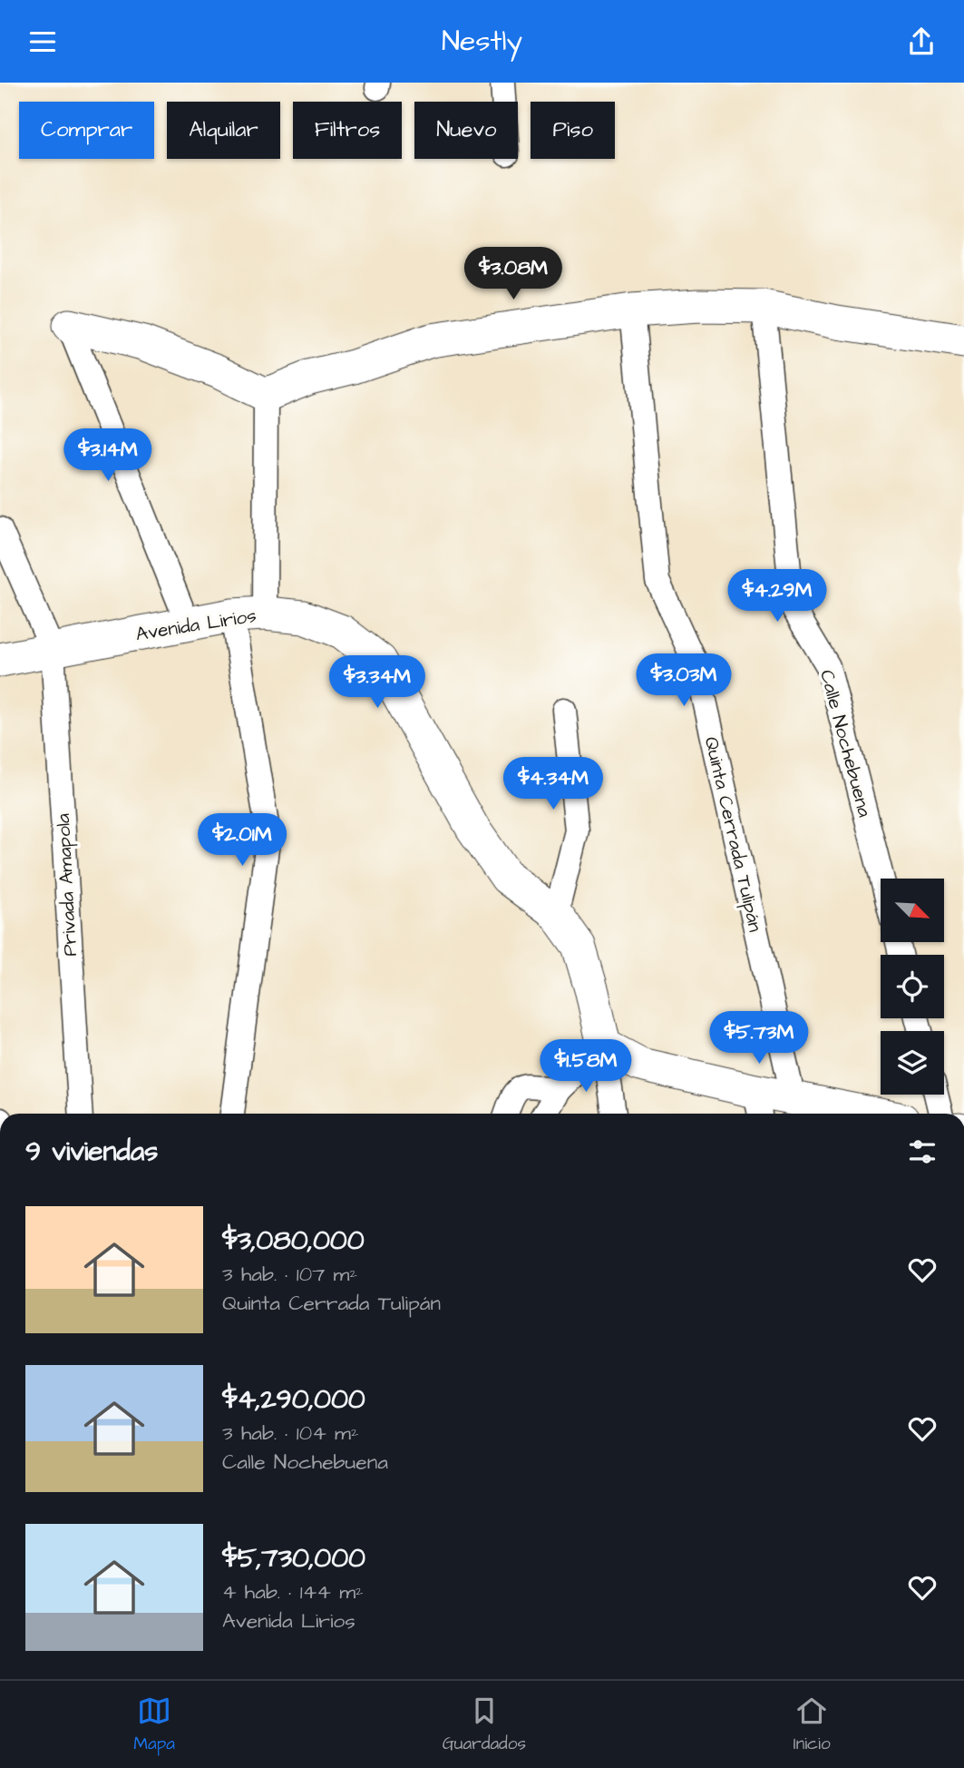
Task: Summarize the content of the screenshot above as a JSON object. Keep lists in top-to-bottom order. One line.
{"streets":{"main road":["Avenida Lirios"],"street":["Calle Nochebuena","Quinta Cerrada Tulipán","Privada Amapola"]},"crossings":[["Avenida Lirios","Privada Amapola"]],"north":"bottom right","page":{"header":"Nestly","chip":["Comprar","Alquilar","Filtros","Nuevo","Piso"],"price":["$3.08M","$3.14M","$4.29M","$3.03M","$3.34M","$4.34M","$2.01M","$5.73M","$1.58M"],"heading":"9 viviendas","list":[{"name":"$3,080,000","note":"3 hab. · 107 m² · Quinta Cerrada Tulipán"},{"name":"$4,290,000","note":"3 hab. · 104 m² · Calle Nochebuena"},{"name":"$5,730,000","note":"4 hab. · 144 m² · Avenida Lirios"}],"tabs":["Mapa","Guardados","Inicio"]}}
